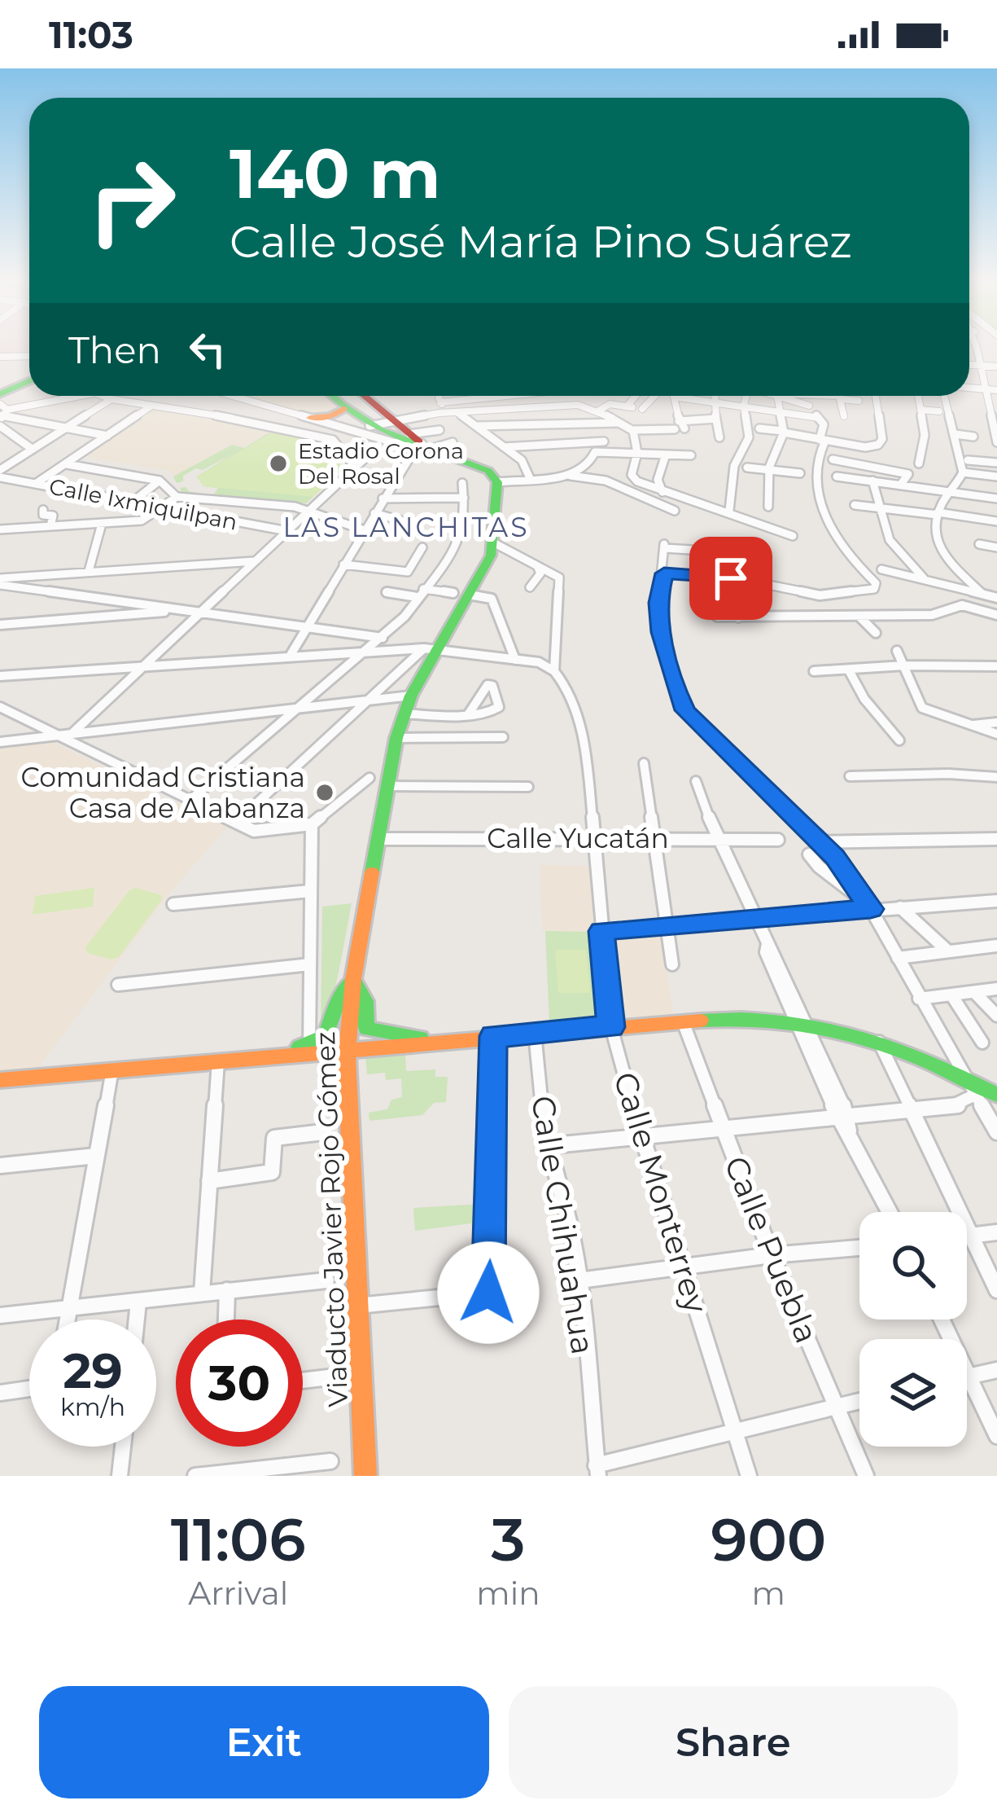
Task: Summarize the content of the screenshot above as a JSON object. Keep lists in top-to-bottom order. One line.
{"streets":{"main road":["Viaducto Javier Rojo Gómez"],"street":["Calle Ixmiquilpan","Calle Yucatán","Calle Monterrey","Calle Chihuahua","Calle Puebla"]},"crossings":[["Calle Yucatán","Calle Monterrey"],["Calle Yucatán","Viaducto Javier Rojo Gómez"]],"districts":["LAS LANCHITAS"],"places":["Estadio Corona Del Rosal","Comunidad Cristiana Casa de Alabanza"],"page":{"status":"11:03","turn":["140 m","Calle José María Pino Suárez"],"then":"Then","speed":"29 km/h","limit":"30","eta":["11:06","Arrival","3","min","900","m"],"buttons":["Exit","Share"]}}
